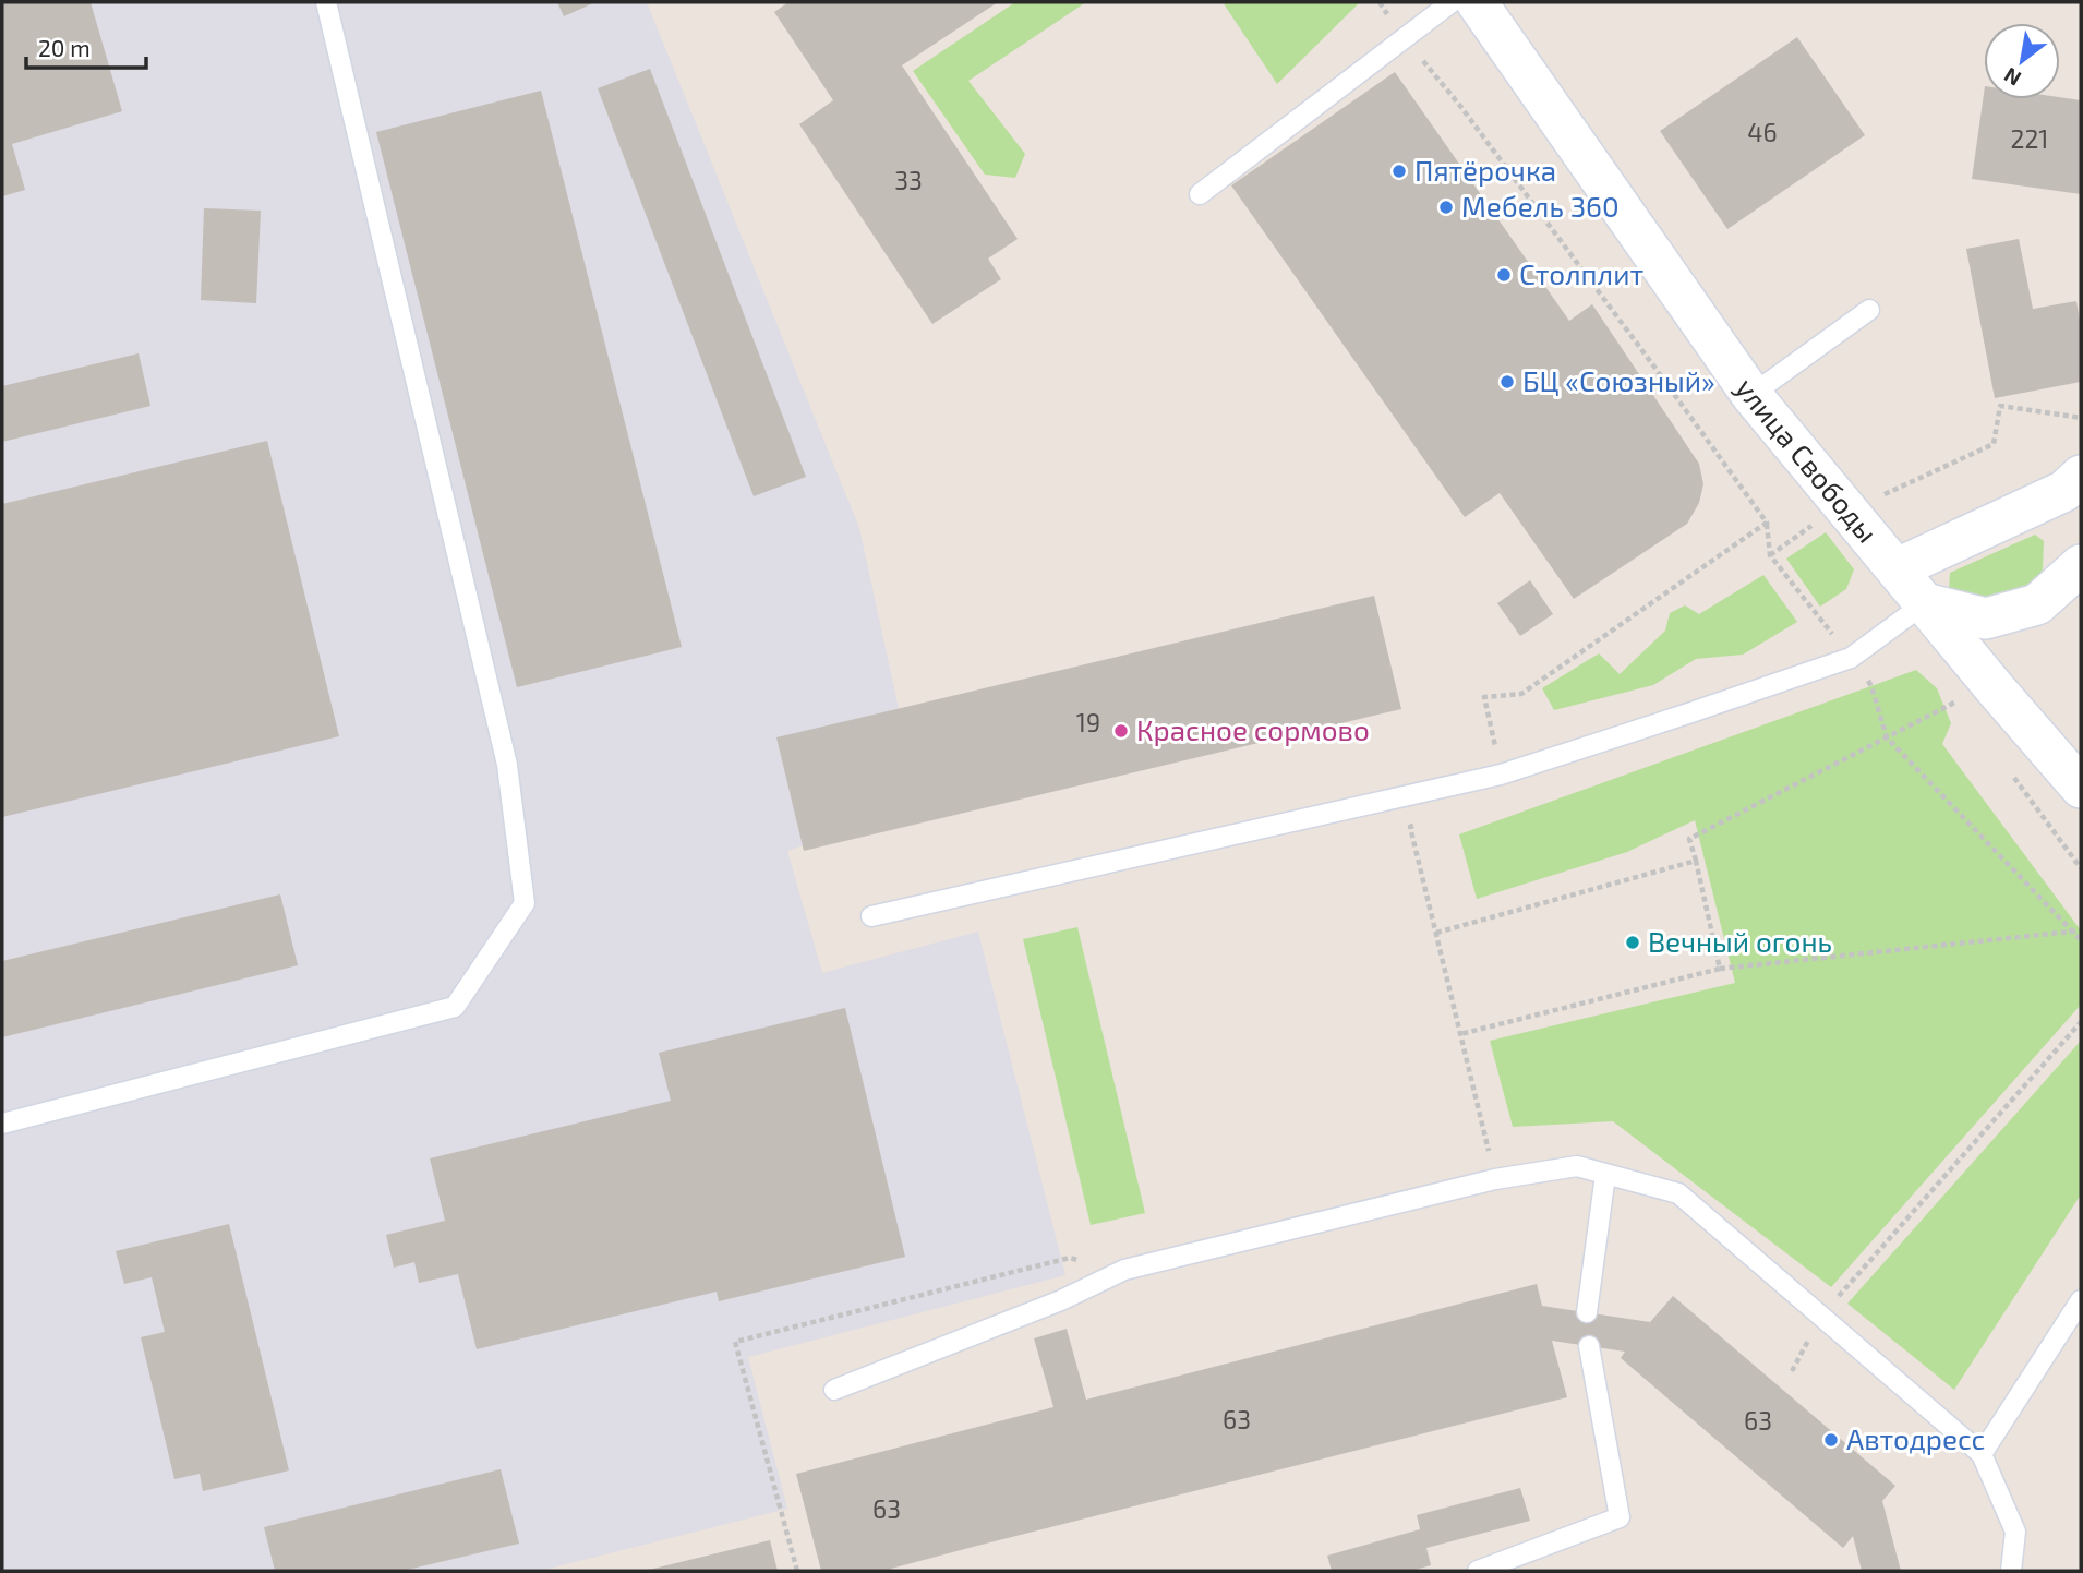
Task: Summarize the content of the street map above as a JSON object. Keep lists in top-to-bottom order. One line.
{"streets":{"street":["улица Свободы"]},"places":["Пятёрочка","Мебель 360","Столплит","БЦ «Союзный»","Красное сормово","Вечный огонь","Автодресс"],"house_numbers":["46","221","33","19","63","63","63"],"scale_bar":"20 m","north":"bottom left"}
